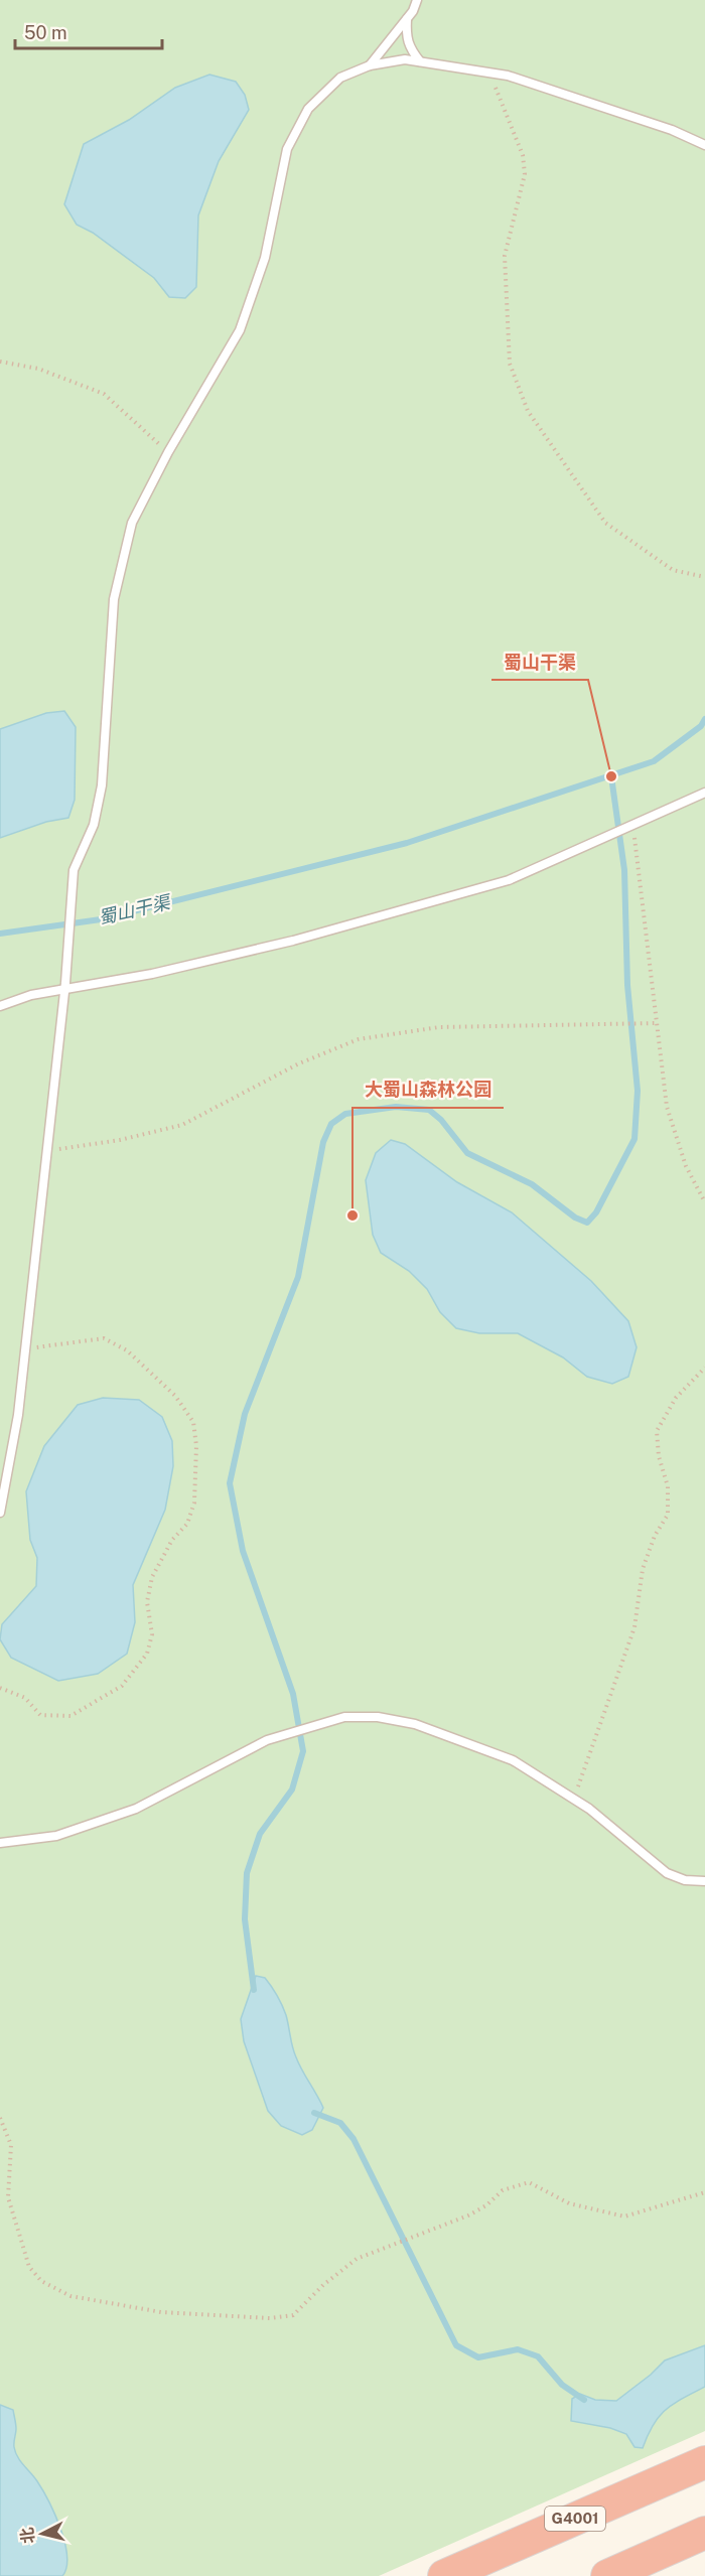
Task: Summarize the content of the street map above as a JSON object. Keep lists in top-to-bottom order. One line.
{"streets":{"highway":["G4001"]},"water":["蜀山干渠"],"places":["蜀山干渠","大蜀山森林公园"],"scale_bar":"50 m","north":"left"}
